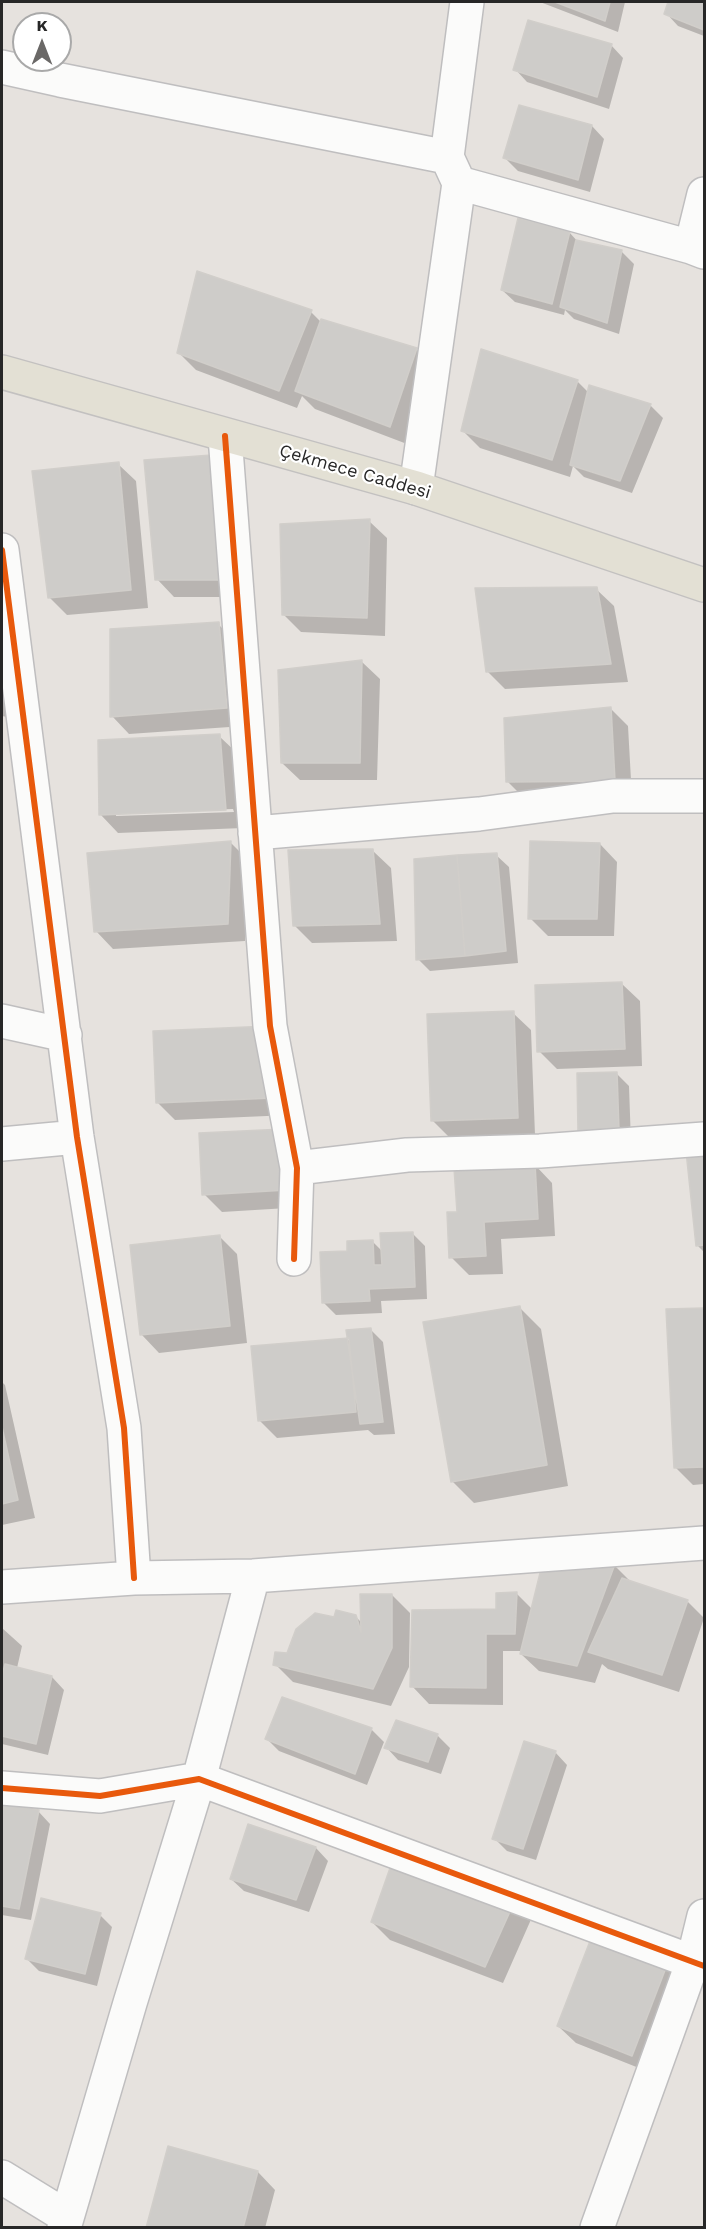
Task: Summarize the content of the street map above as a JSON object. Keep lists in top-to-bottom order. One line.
{"streets":{"main road":["Çekmece Caddesi"]},"north":"top"}
